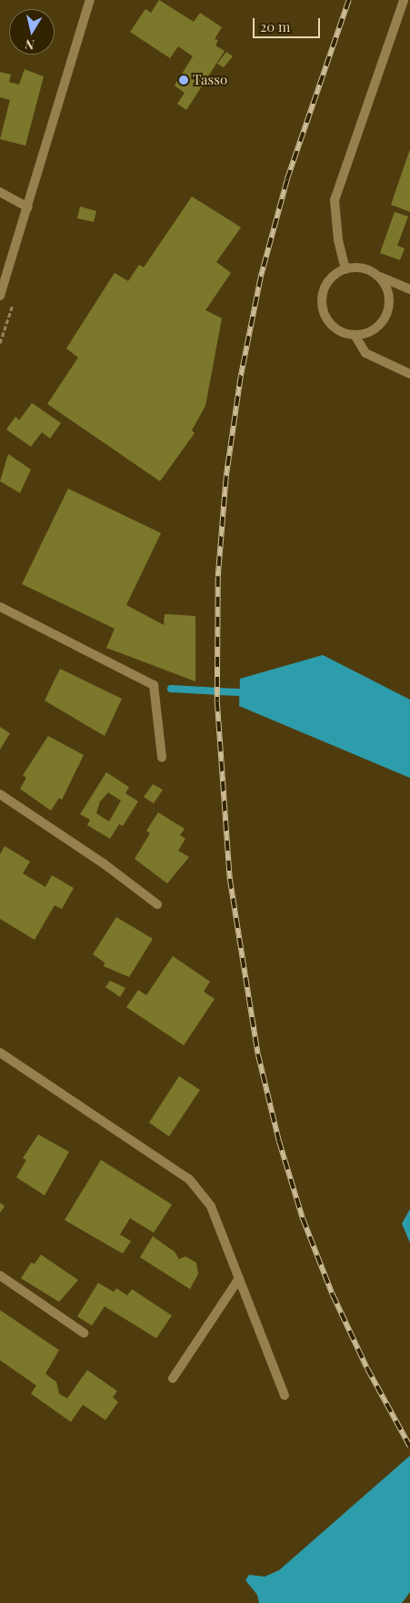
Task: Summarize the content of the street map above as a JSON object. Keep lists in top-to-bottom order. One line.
{"places":["Tasso"],"scale_bar":"20 m","north":"bottom"}
